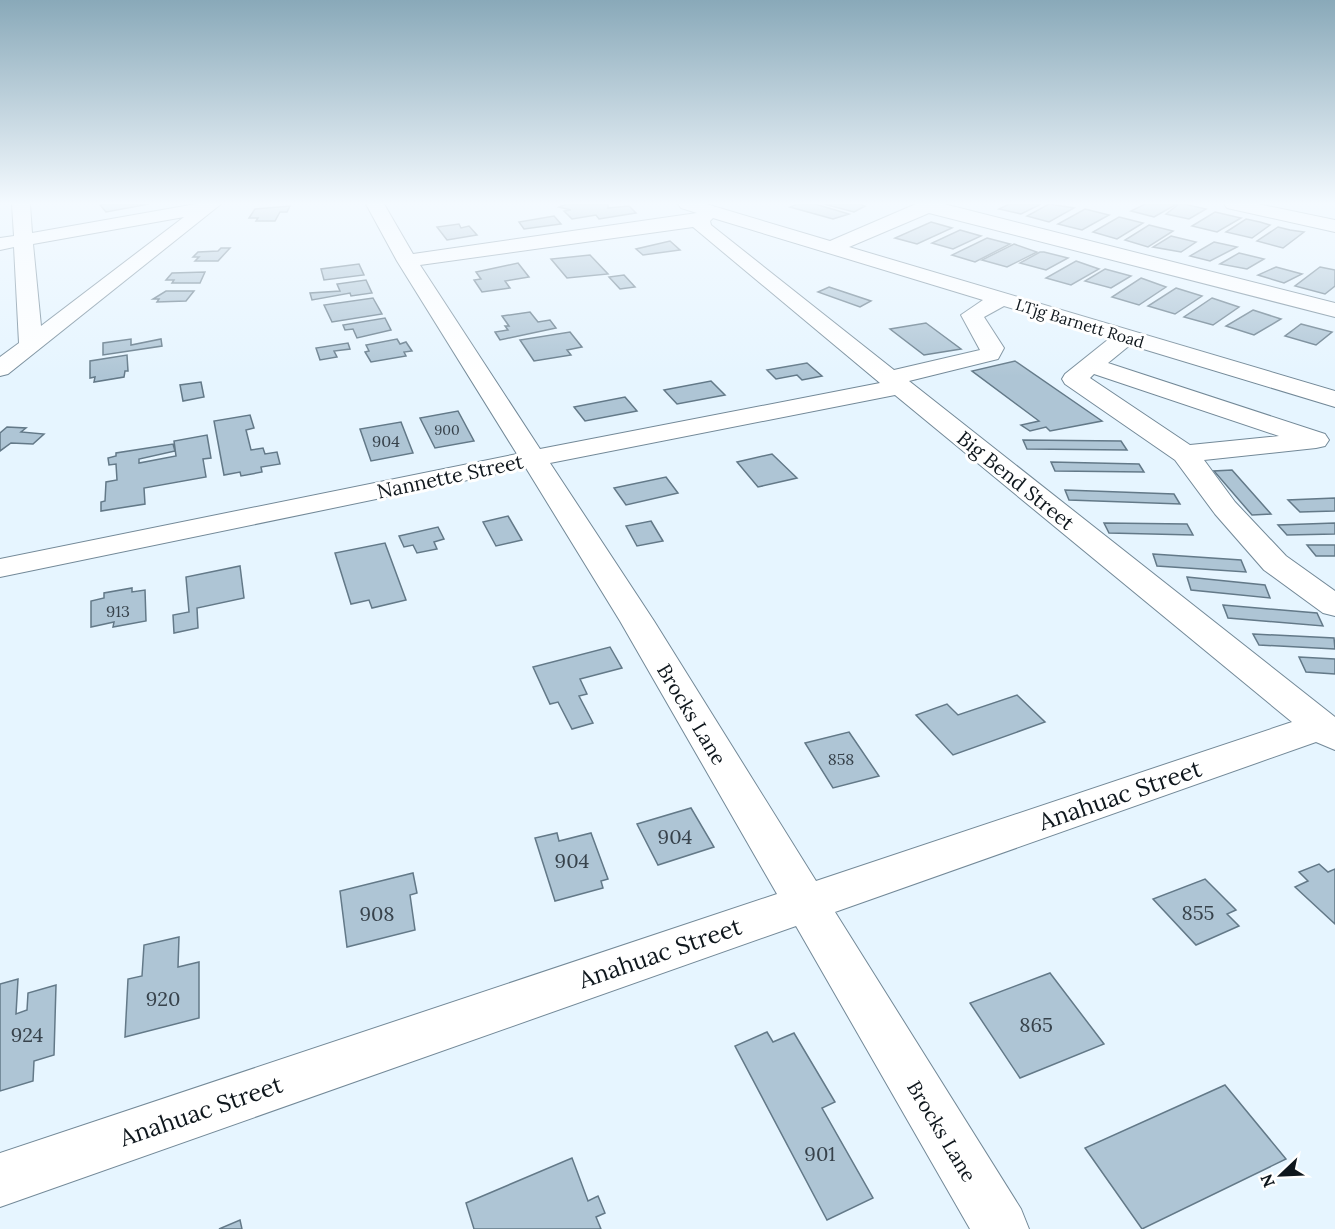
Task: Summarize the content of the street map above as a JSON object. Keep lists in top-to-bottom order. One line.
{"streets":{"street":["LTjg Barnett Road","Nannette Street","Big Bend Street","Brocks Lane","Anahuac Street"]},"crossings":[["LTjg Barnett Road","Nannette Street"],["Nannette Street","Big Bend Street"],["Nannette Street","Brocks Lane"],["Big Bend Street","Anahuac Street"],["Brocks Lane","Anahuac Street"]],"house_numbers":["900","904","913","858","904","904","855","908","920","865","924","901"],"north":"bottom left"}
